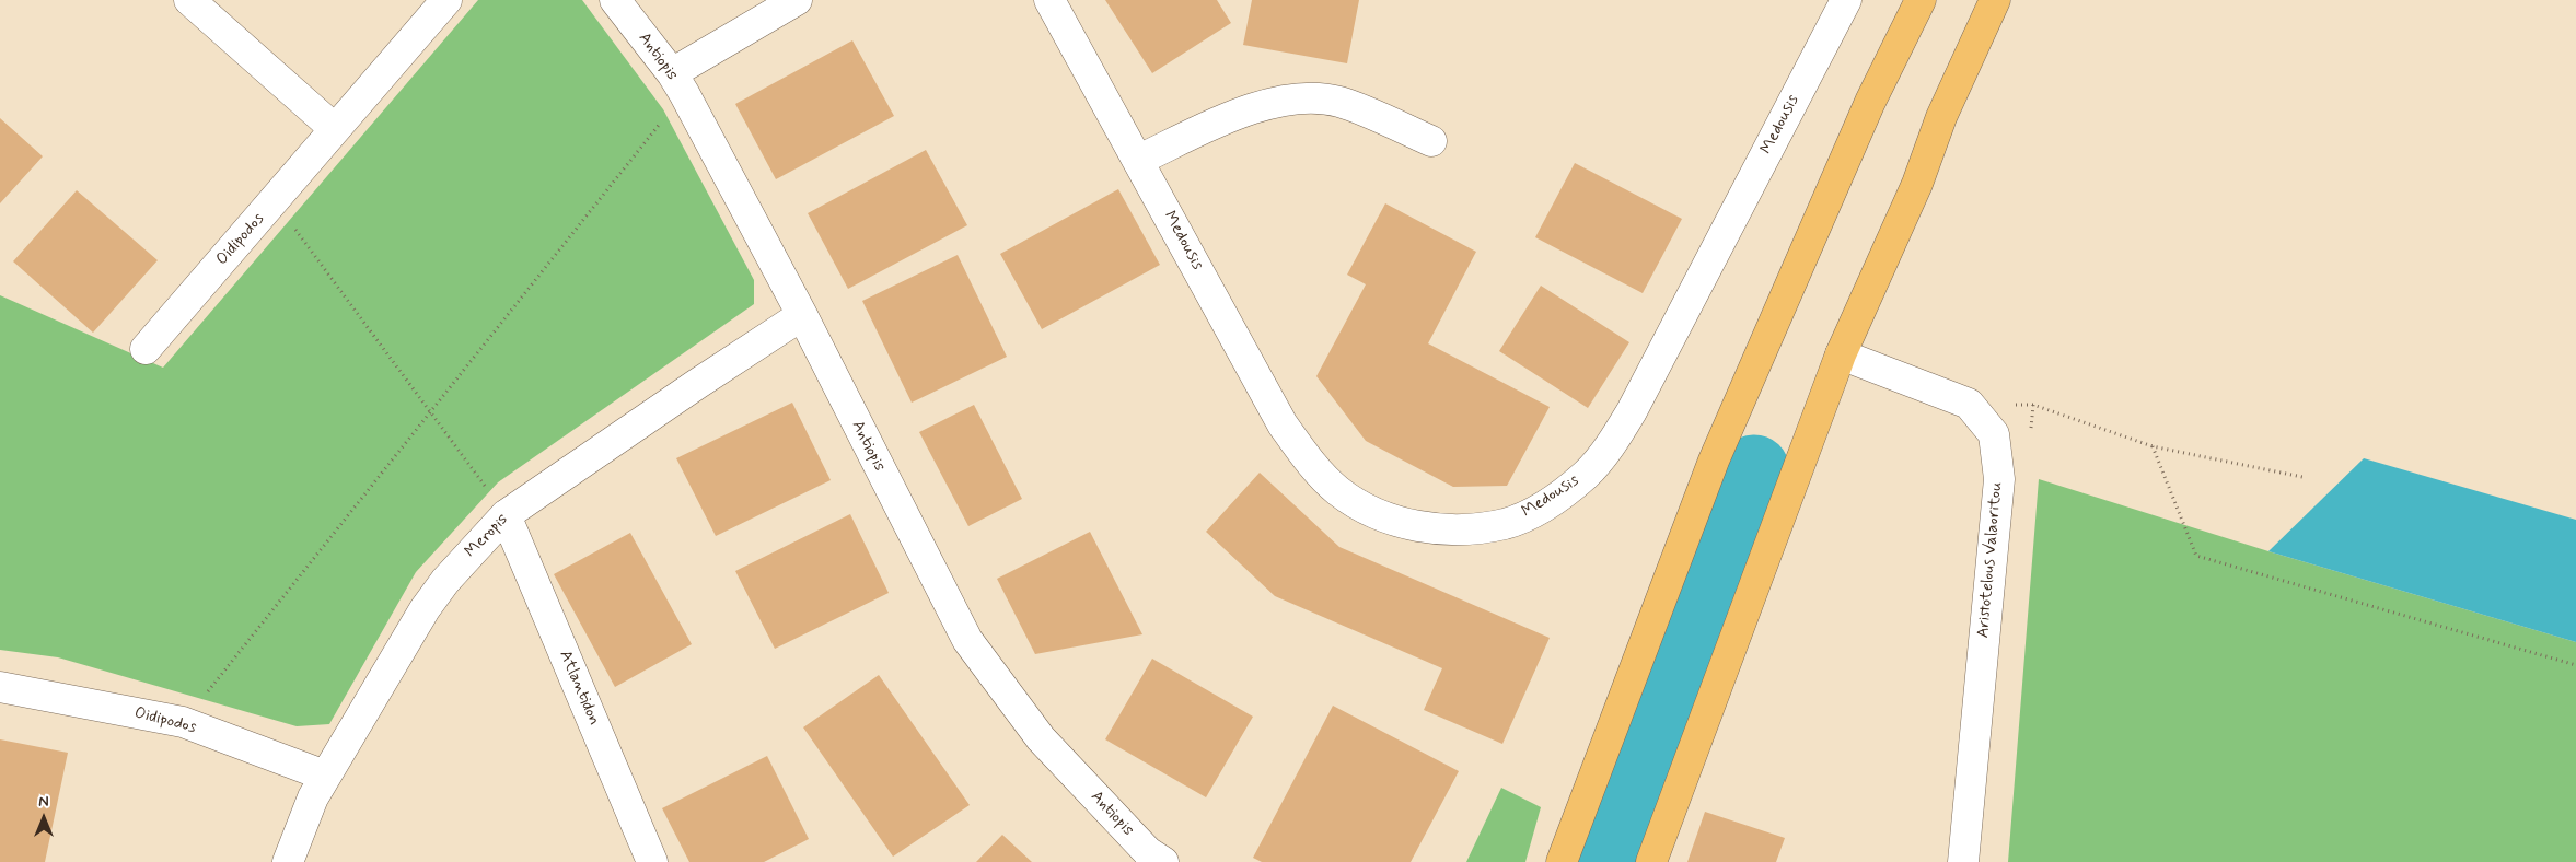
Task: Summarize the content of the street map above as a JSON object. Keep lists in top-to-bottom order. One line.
{"streets":{"street":["Antiopis","Medousis","Oidipodos","Meropis","Aristotelous Valaoritou","Atlantidon"]},"crossings":[["Antiopis","Meropis"],["Oidipodos","Meropis"],["Meropis","Atlantidon"]],"north":"top"}
